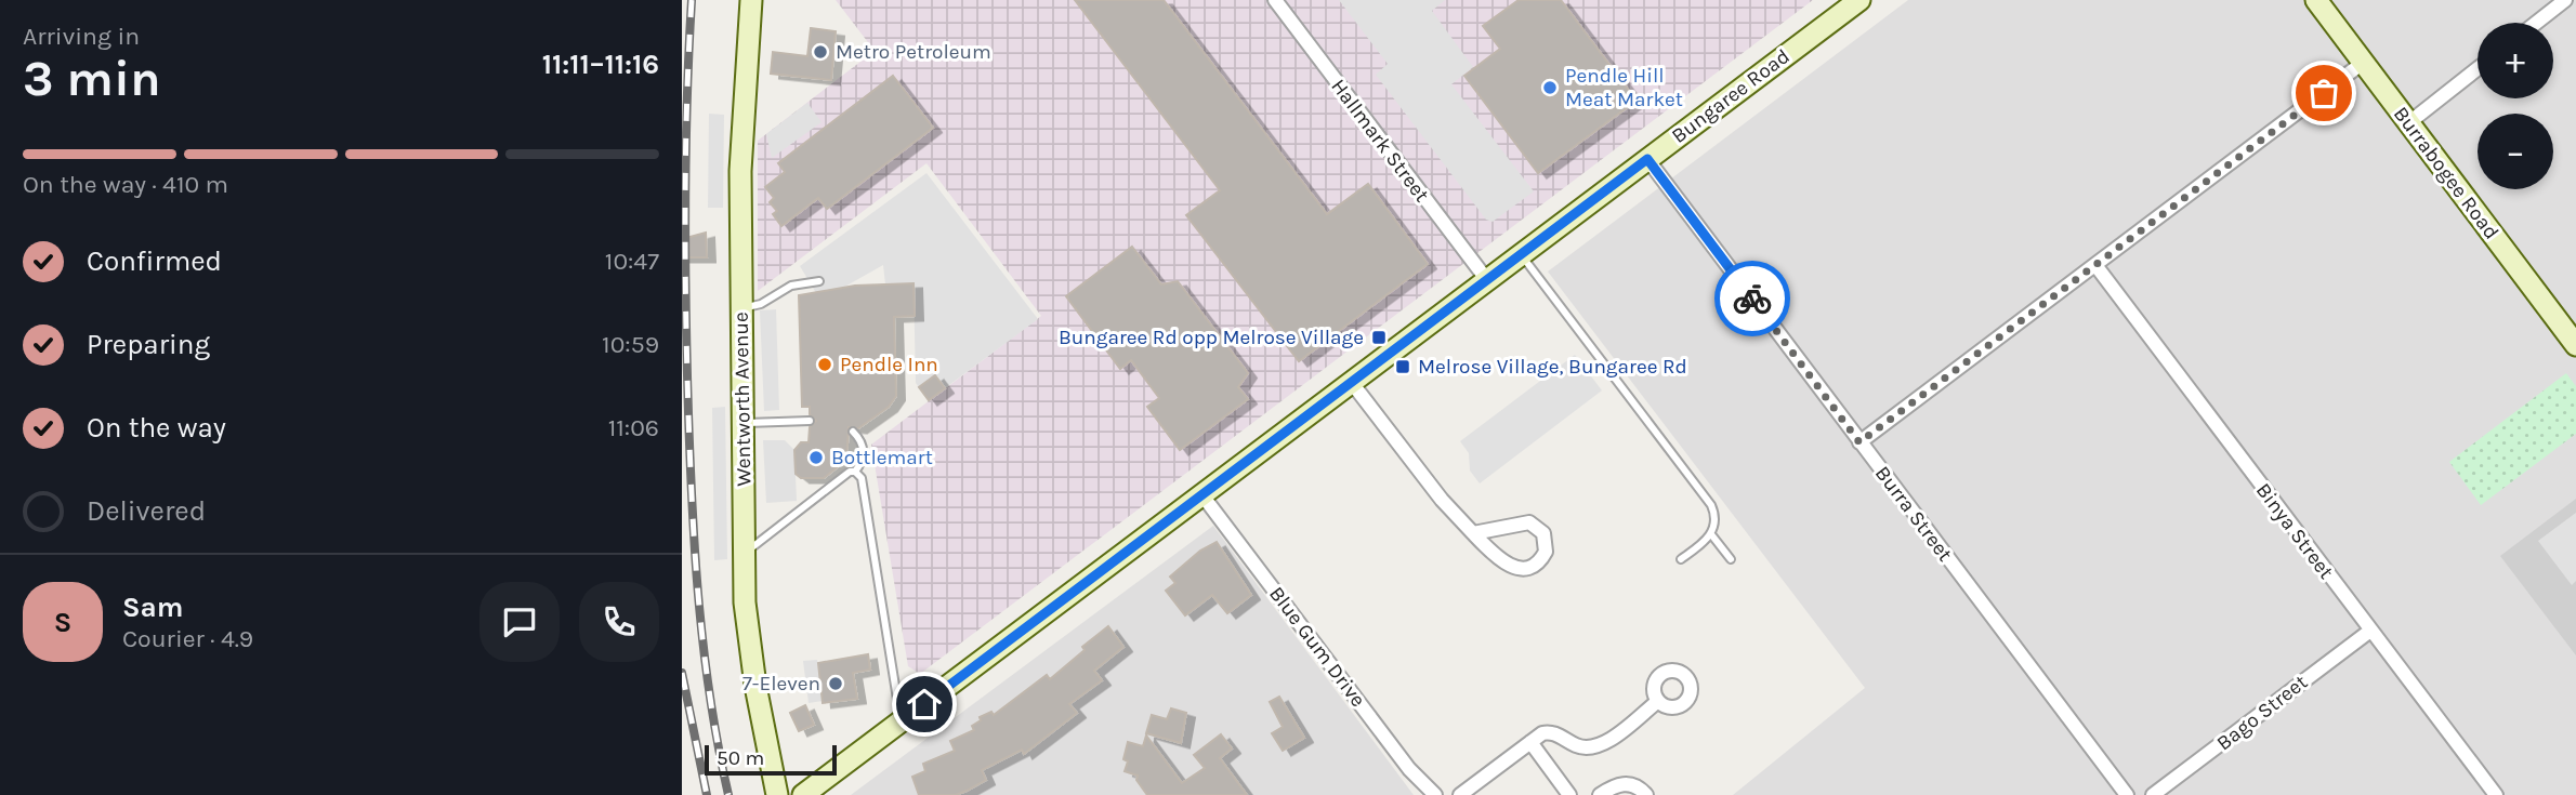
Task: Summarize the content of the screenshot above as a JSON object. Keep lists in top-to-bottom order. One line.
{"streets":{"street":["Bungaree Road","Hallmark Street","Burrabogee Road","Wentworth Avenue","Burra Street","Binya Street","Blue Gum Drive","Bago Street"]},"crossings":[["Bungaree Road","Hallmark Street"],["Bungaree Road","Burra Street"],["Bungaree Road","Blue Gum Drive"],["Binya Street","Bago Street"]],"places":{"other":["Metro Petroleum","Pendle Hill Meat Market","Pendle Inn","Bottlemart","7-Eleven"],"transit":["Bungaree Rd opp Melrose Village","Melrose Village, Bungaree Rd"]},"scale_bar":"50 m","page":{"heading":["3 min","Arriving in","11:11–11:16"],"panel":["Sam","Courier · 4.9"],"map_buttons":["+","−"],"bar":"On the way · 410 m","list":[["Confirmed","10:47"],["Preparing","10:59"],["On the way","11:06"],"Delivered"],"round":"S","scale":"50 m"}}
